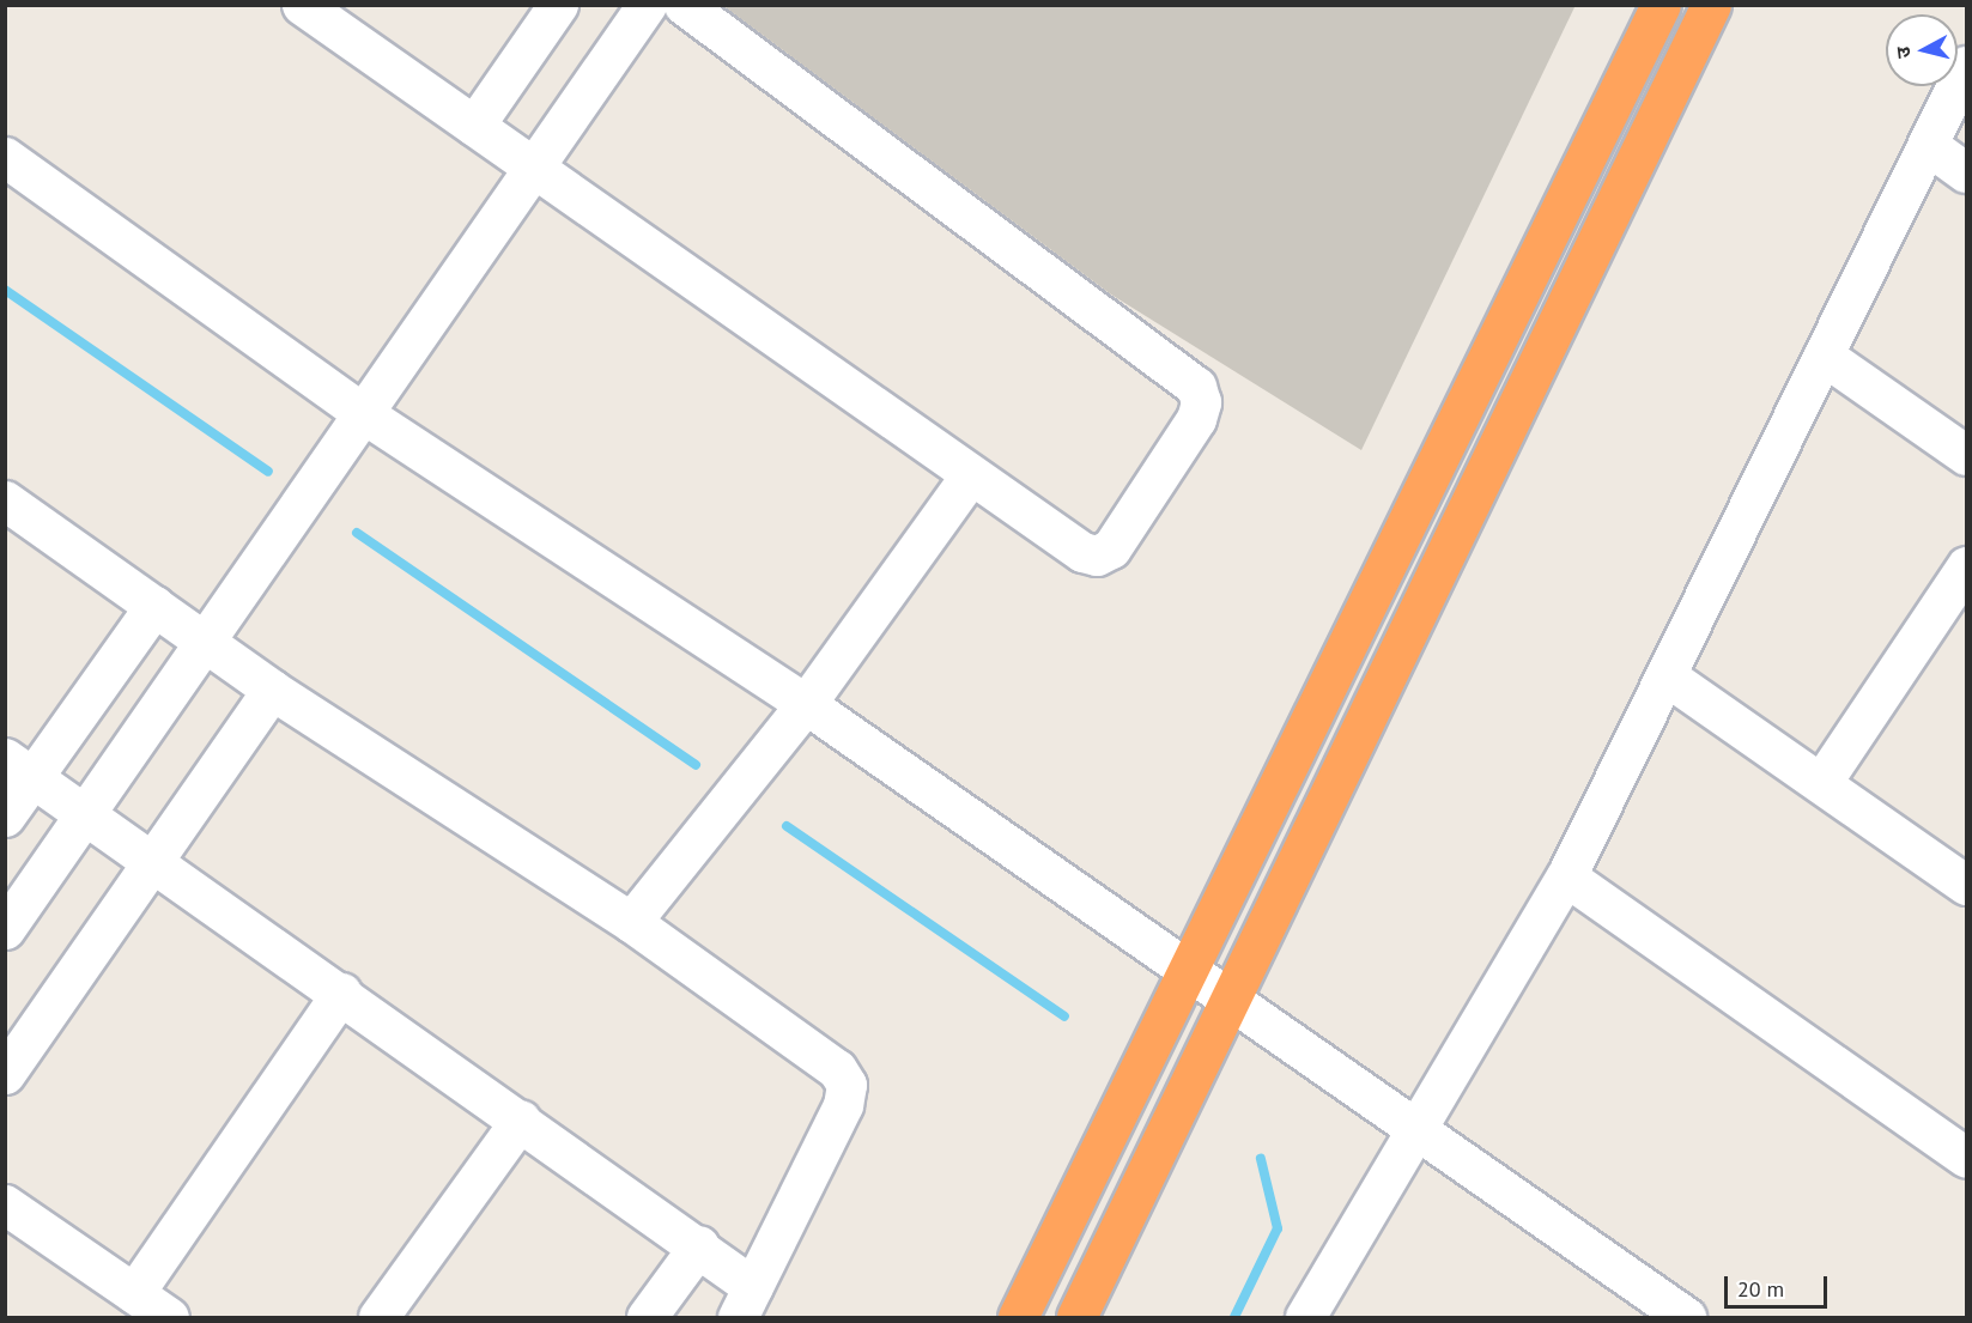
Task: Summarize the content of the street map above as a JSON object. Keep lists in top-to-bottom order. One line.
{"scale_bar":"20 m","north":"left"}
